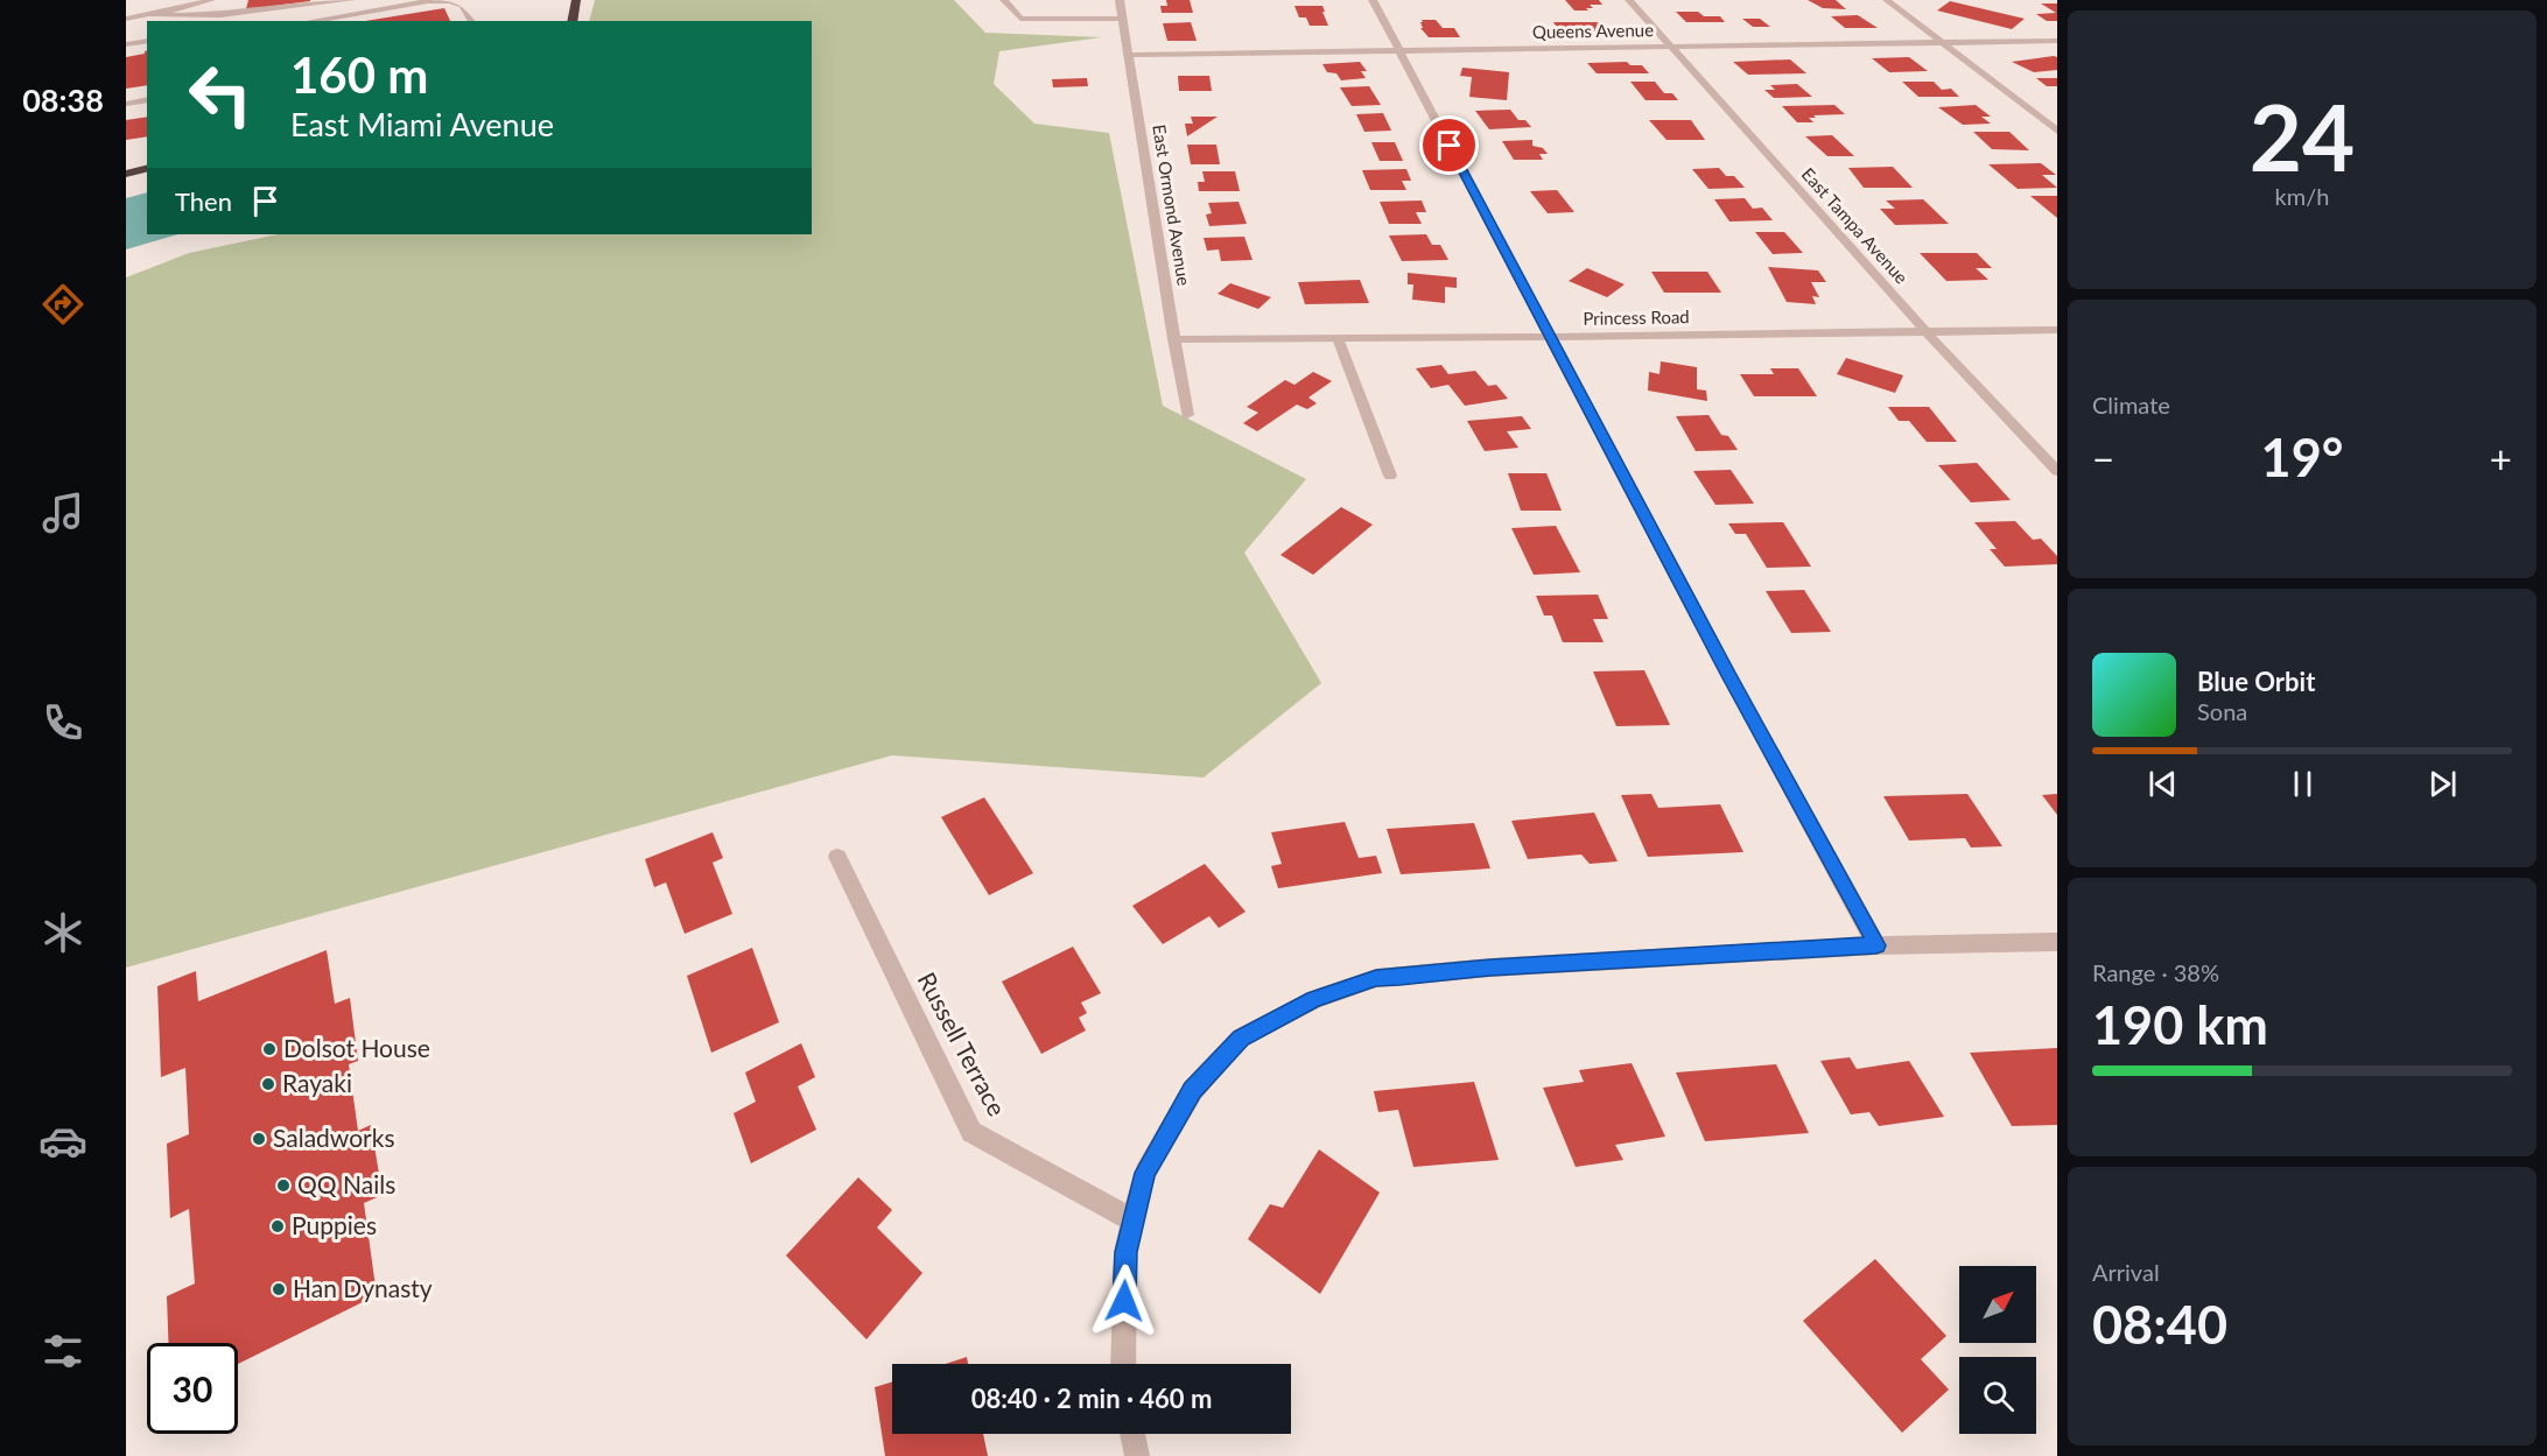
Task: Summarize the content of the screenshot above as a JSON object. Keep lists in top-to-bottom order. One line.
{"streets":{"street":["Queens Avenue","East Ormond Avenue","East Tampa Avenue","Princess Road","Russell Terrace"]},"crossings":[["Queens Avenue","East Ormond Avenue"],["Queens Avenue","East Tampa Avenue"],["East Ormond Avenue","Princess Road"],["East Tampa Avenue","Princess Road"]],"places":["Dolsot House","Rayaki","Saladworks","QQ Nails","Puppies","Han Dynasty"],"north":"top right","page":{"tabs":"08:38","tile":[["24","km/h"],"Climate",["Range · 38%","190 km"],["Arrival","08:40"]],"turn":["160 m","East Miami Avenue"],"then":"Then","heat":["−","19°","+"],"song":["Blue Orbit","Sona"],"limit":"30","trip":"08:40 · 2 min · 460 m"}}
